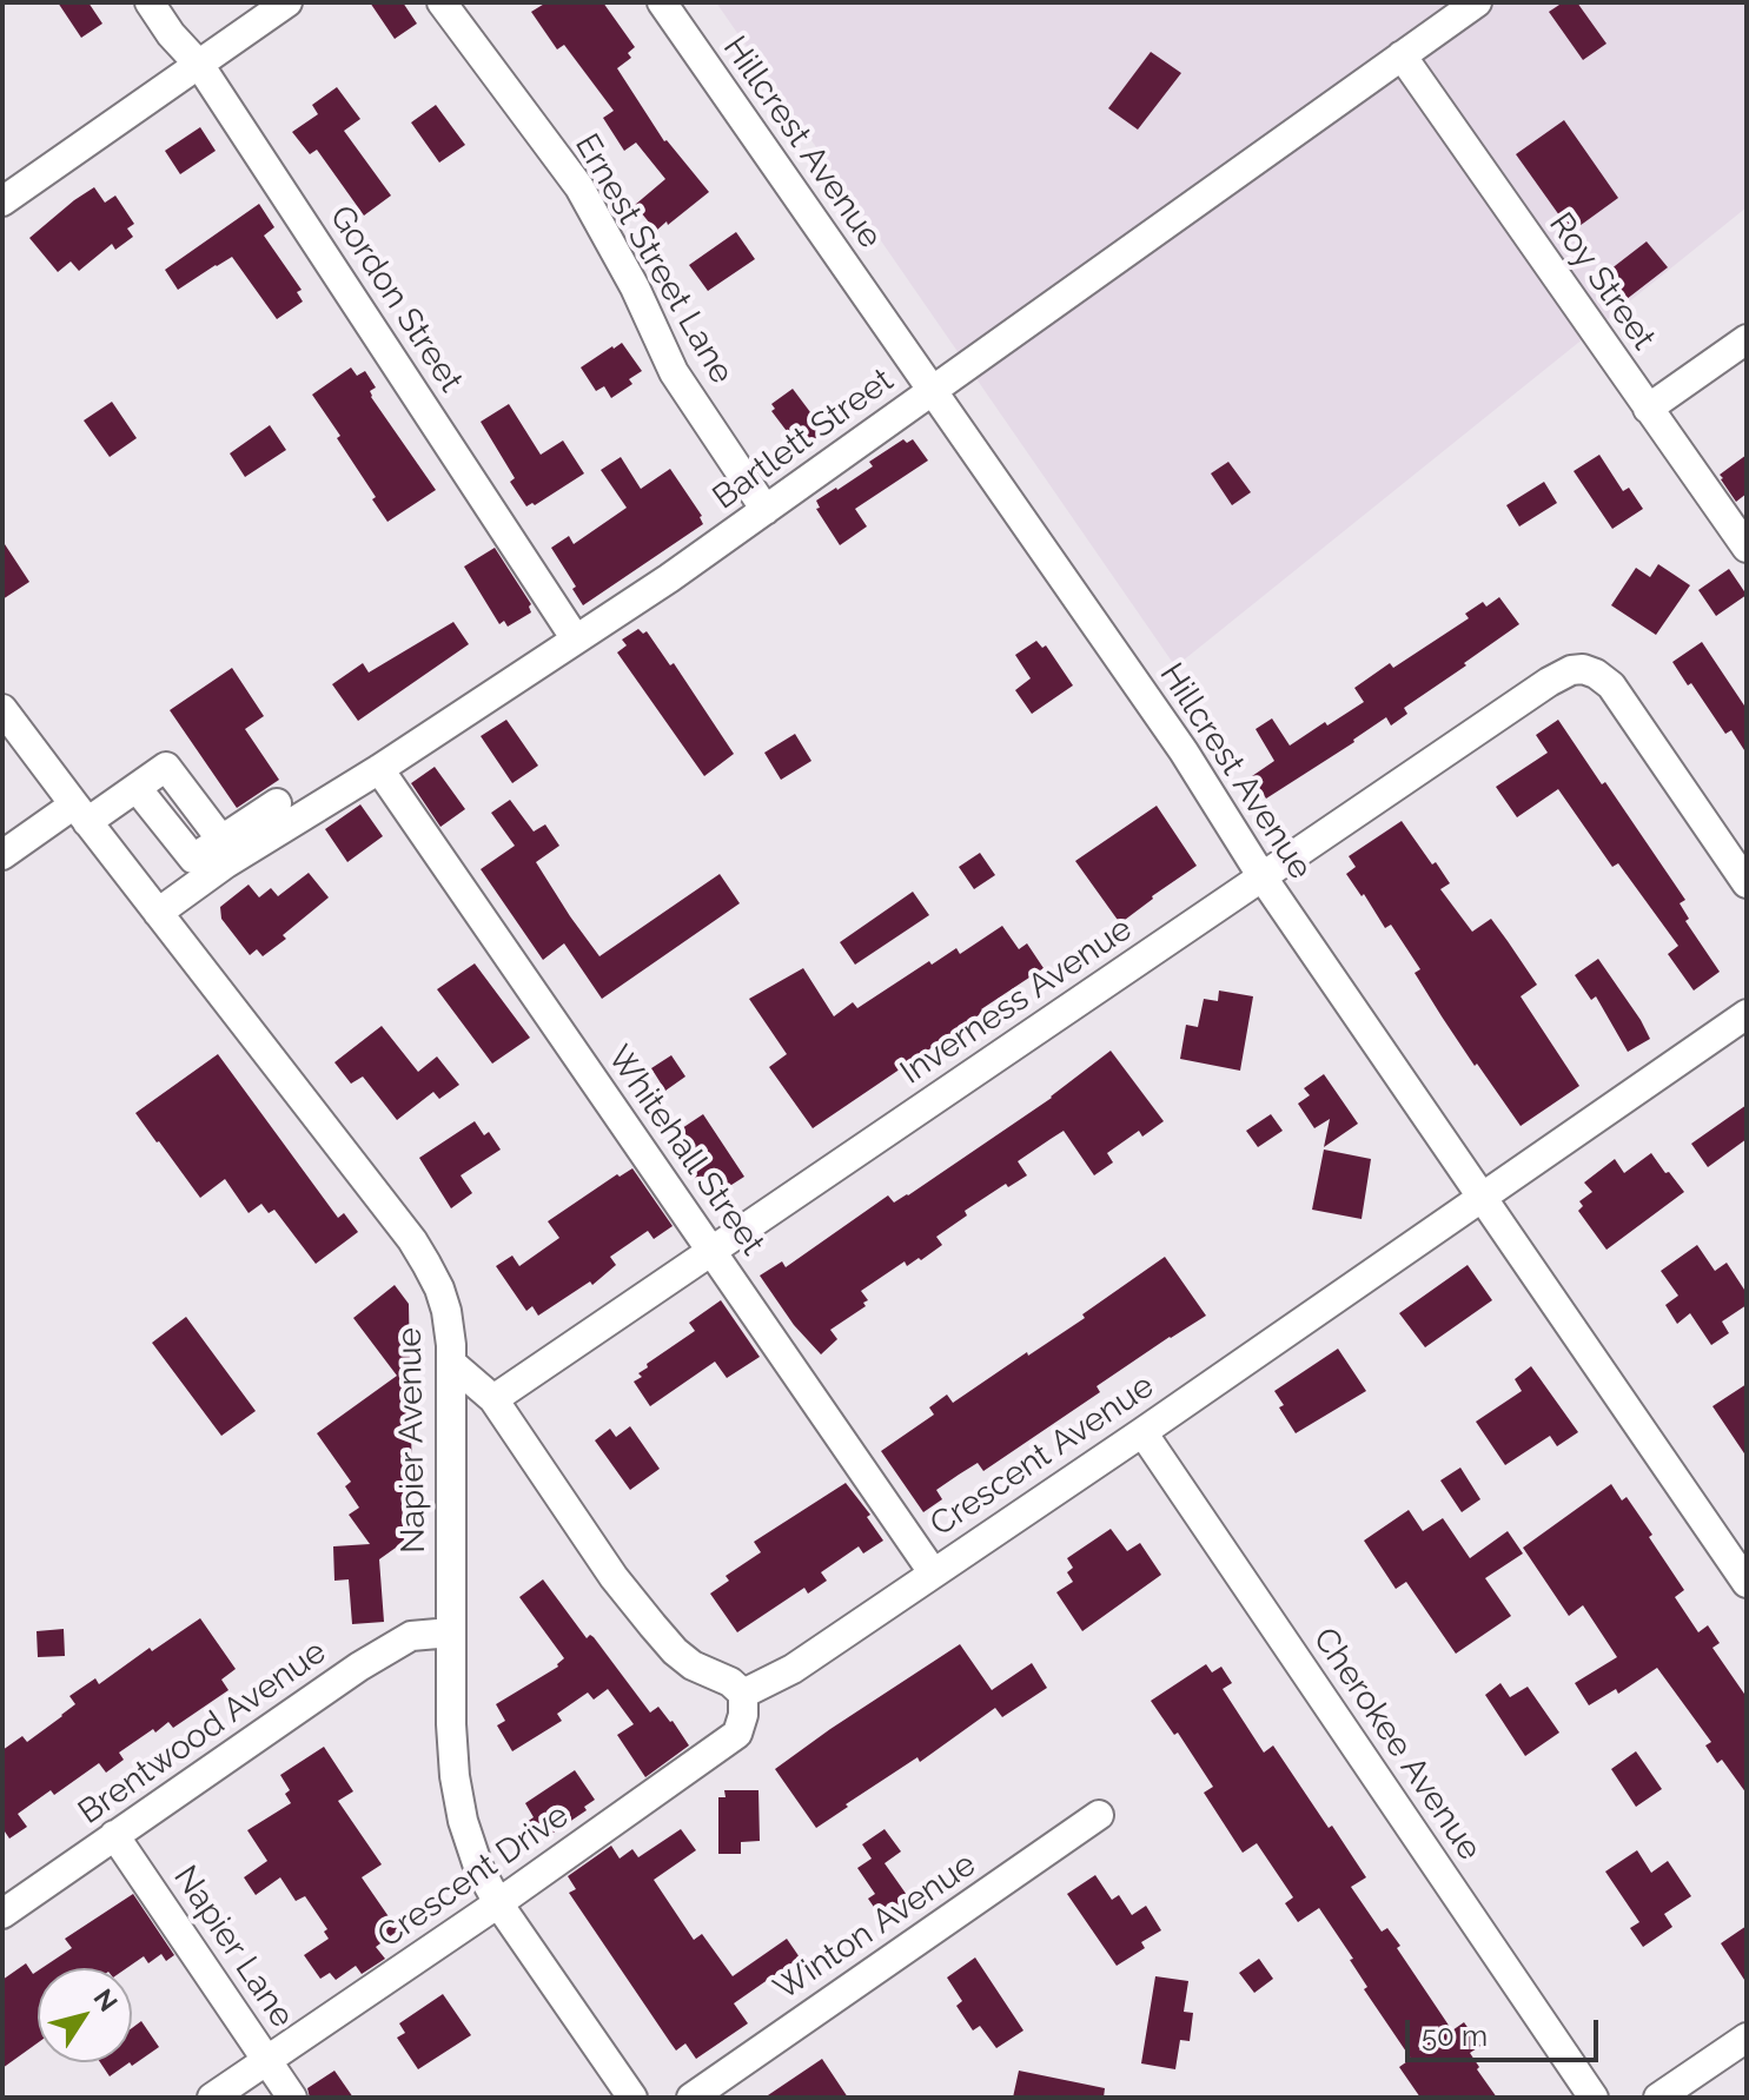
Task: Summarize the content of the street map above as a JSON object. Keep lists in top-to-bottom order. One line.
{"streets":{"street":["Hillcrest Avenue","Ernest Street Lane","Roy Street","Gordon Street","Bartlett Street","Inverness Avenue","Whitehall Street","Napier Avenue","Crescent Avenue","Brentwood Avenue","Cherokee Avenue","Crescent Drive","Winton Avenue","Napier Lane"]},"crossings":[["Hillcrest Avenue","Bartlett Street"],["Hillcrest Avenue","Inverness Avenue"],["Hillcrest Avenue","Crescent Avenue"],["Ernest Street Lane","Bartlett Street"],["Roy Street","Bartlett Street"],["Gordon Street","Bartlett Street"],["Bartlett Street","Whitehall Street"],["Bartlett Street","Napier Avenue"],["Inverness Avenue","Whitehall Street"],["Whitehall Street","Crescent Avenue"],["Napier Avenue","Brentwood Avenue"],["Napier Avenue","Crescent Drive"],["Crescent Avenue","Cherokee Avenue"],["Crescent Avenue","Crescent Drive"],["Brentwood Avenue","Napier Lane"],["Crescent Drive","Napier Lane"]],"scale_bar":"50 m","north":"top right"}
